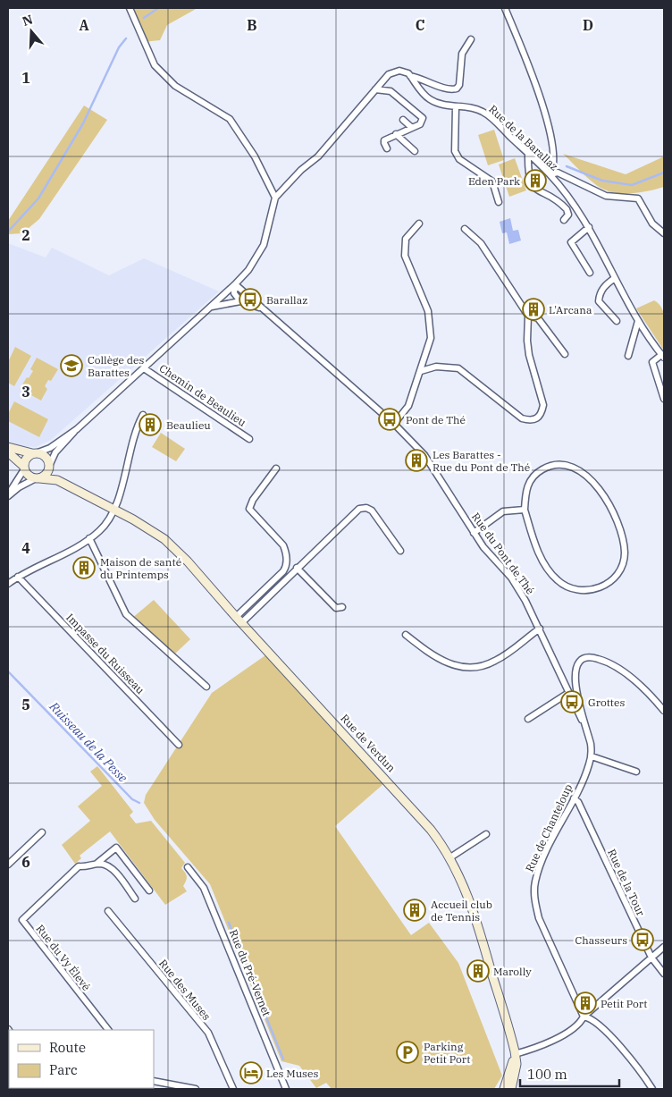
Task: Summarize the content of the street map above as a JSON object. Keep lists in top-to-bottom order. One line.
{"streets":{"main road":["Rue de Verdun"],"street":["Rue de la Barallaz","Chemin de Beaulieu","Rue du Pont de Thé","Impasse du Ruisseau","Rue de Chanteloup","Rue de la Tour","Rue du Vy Élevé","Rue du Pré-Vernet","Rue des Muses"]},"crossings":[["Rue de Chanteloup","Rue de la Tour"]],"water":["Ruisseau de la Pesse"],"places":{"building":["Eden Park","L'Arcana","Beaulieu","Les Barattes - Rue du Pont de Thé","Maison de santé du Printemps","Accueil club de Tennis","Marolly","Petit Port"],"bus stop":["Barallaz","Pont de Thé","Grottes","Chasseurs"],"school or university":["Collège des Barattes"],"parking":["Parking Petit Port"],"hotel":["Les Muses"]},"legend":["Route","Parc"],"scale_bar":"100 m","north":"top","grid":{"columns":["A","B","C","D"],"rows":["1","2","3","4","5","6"]}}
